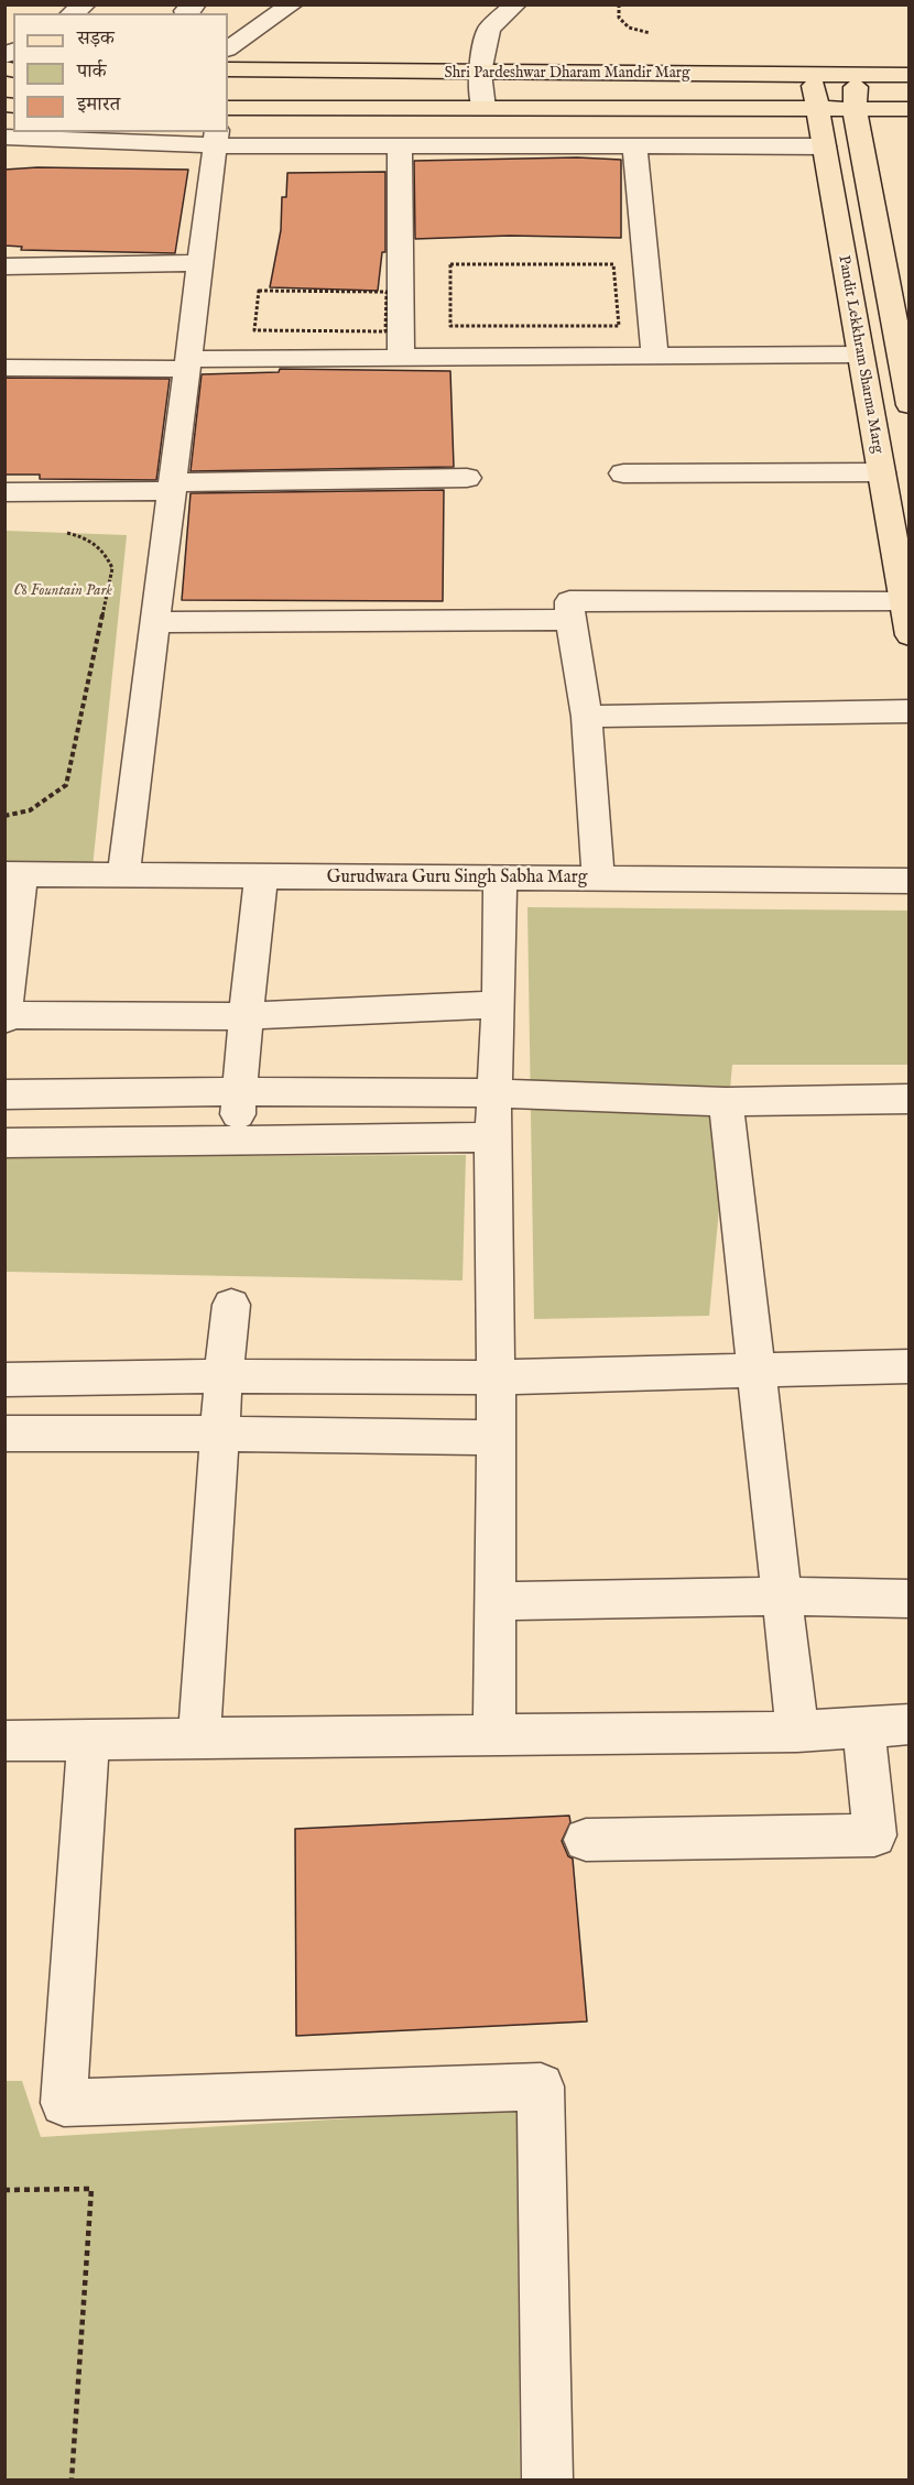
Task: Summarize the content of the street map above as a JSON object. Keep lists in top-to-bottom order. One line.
{"streets":{"main road":["Shri Pardeshwar Dharam Mandir Marg","Pandit Lekkhram Sharma Marg"],"street":["Gurudwara Guru Singh Sabha Marg"]},"crossings":[["Shri Pardeshwar Dharam Mandir Marg","Pandit Lekkhram Sharma Marg"]],"parks":["C8 Fountain Park"],"legend":["सड़क","पार्क","इमारत"]}
